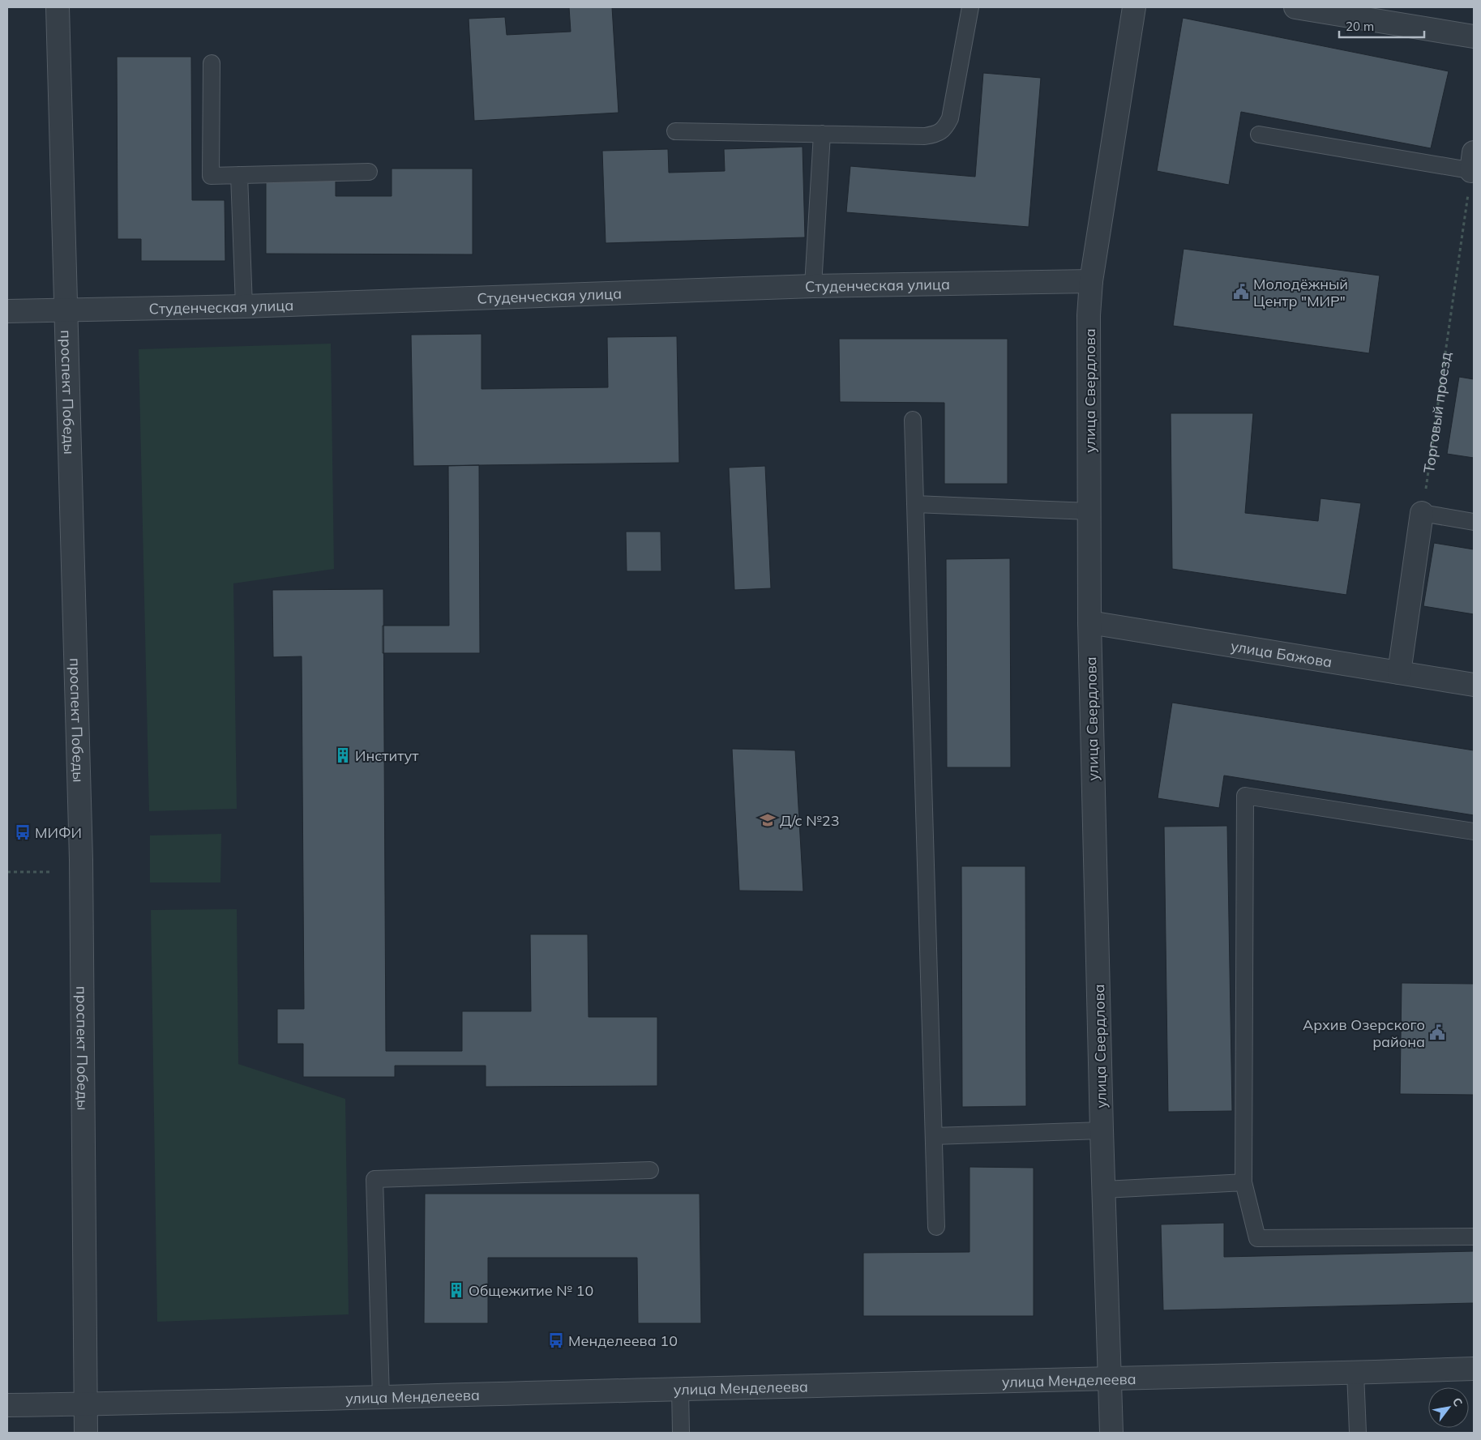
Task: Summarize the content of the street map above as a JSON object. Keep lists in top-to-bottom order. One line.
{"streets":{"street":["Студенческая улица","улица Свердлова","проспект Победы","улица Бажова","улица Менделеева"],"path":["Торговый проезд"]},"crossings":[["Студенческая улица","улица Свердлова"],["Студенческая улица","проспект Победы"],["улица Свердлова","улица Бажова"],["улица Свердлова","улица Менделеева"],["проспект Победы","улица Менделеева"]],"places":{"public building":["Молодёжный Центр \"МИР\"","Архив Озерского района"],"building":["Институт","Общежитие № 10"],"school or university":["Д/с №23"],"bus stop":["МИФИ","Менделеева 10"]},"scale_bar":"20 m","north":"top right"}
